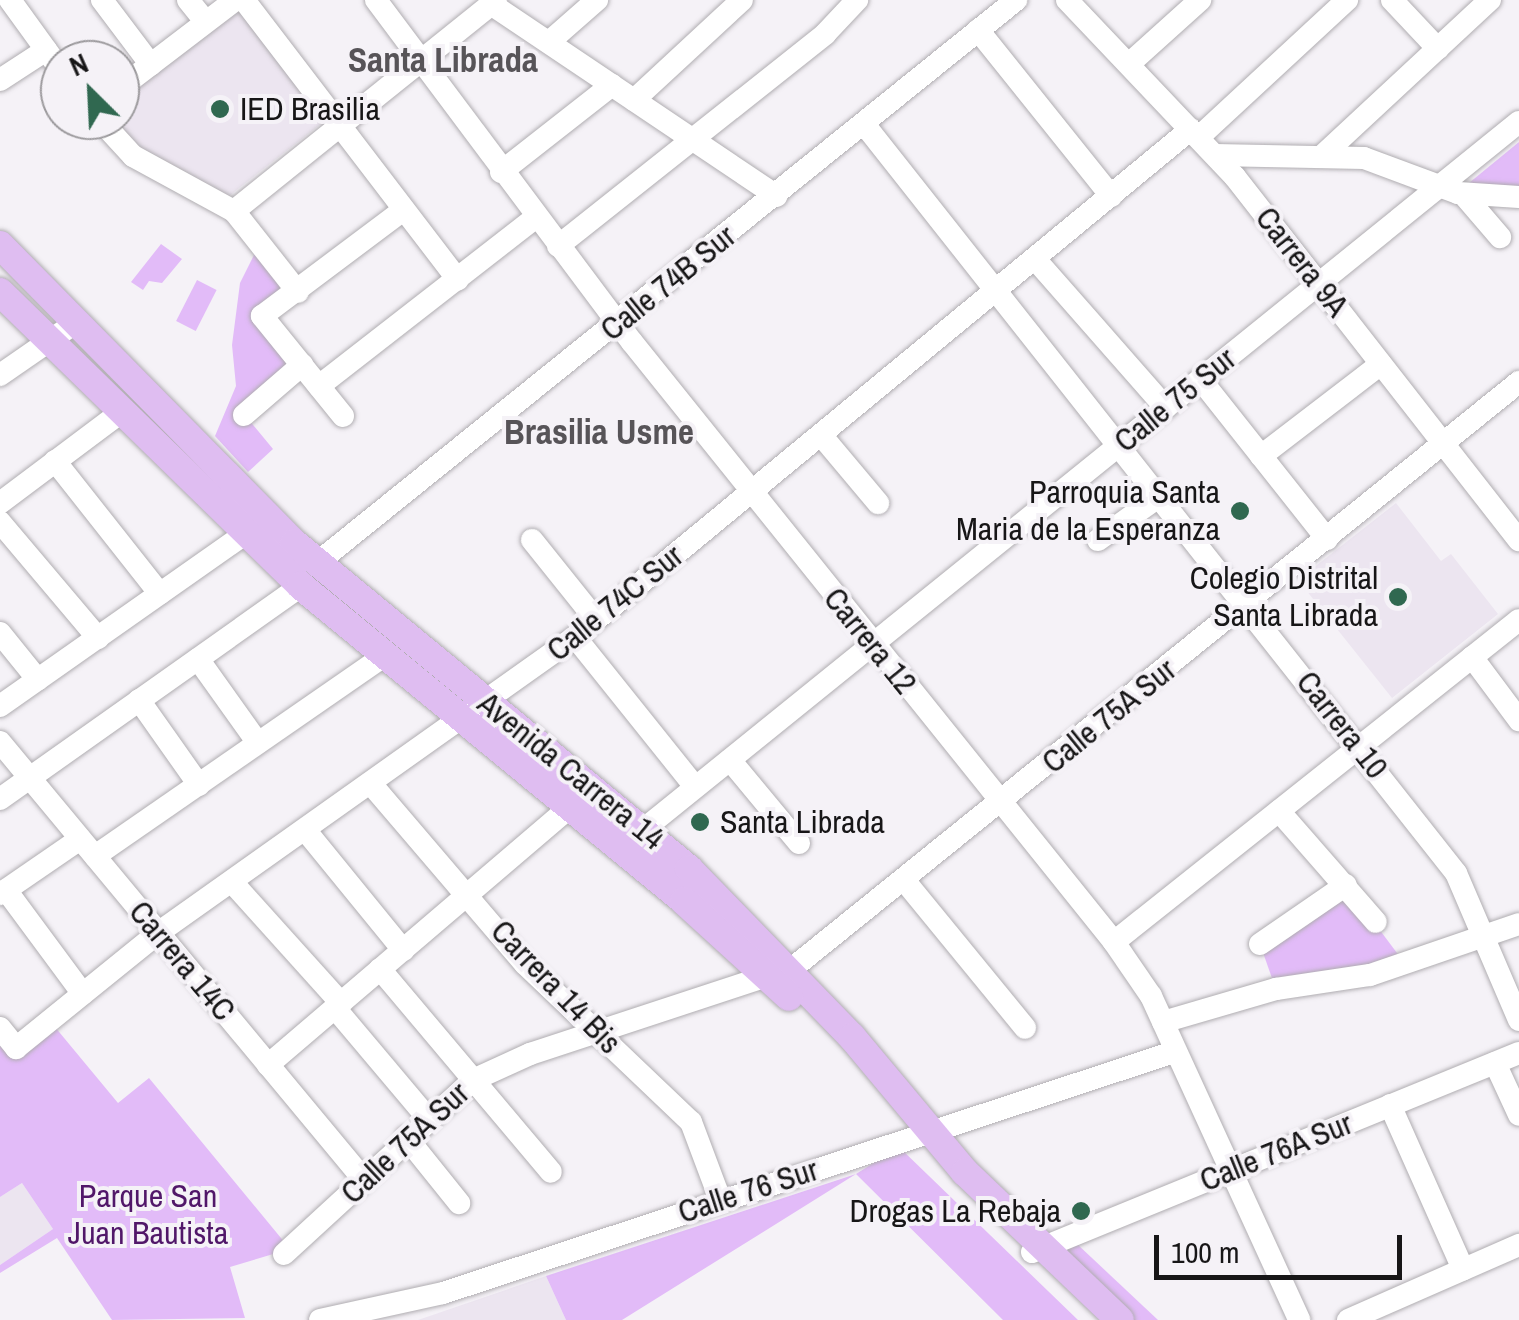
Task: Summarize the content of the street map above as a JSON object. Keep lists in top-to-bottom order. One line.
{"streets":{"main road":["Avenida Carrera 14"],"street":["Carrera 9A","Calle 74B Sur","Calle 75 Sur","Calle 74C Sur","Carrera 12","Calle 75A Sur","Carrera 10","Carrera 14C","Carrera 14 Bis","Calle 76A Sur","Calle 76 Sur"]},"crossings":[["Carrera 9A","Calle 75 Sur"],["Carrera 9A","Calle 74C Sur"],["Carrera 9A","Calle 75A Sur"],["Calle 74B Sur","Carrera 12"],["Calle 74B Sur","Carrera 10"],["Calle 74B Sur","Avenida Carrera 14"],["Calle 74B Sur","Carrera 14C"],["Calle 75 Sur","Carrera 12"],["Calle 75 Sur","Carrera 10"],["Calle 75 Sur","Avenida Carrera 14"],["Calle 74C Sur","Carrera 12"],["Calle 74C Sur","Carrera 10"],["Calle 74C Sur","Avenida Carrera 14"],["Calle 74C Sur","Carrera 14C"],["Calle 74C Sur","Carrera 14 Bis"],["Carrera 12","Calle 75A Sur"],["Carrera 12","Calle 76A Sur"],["Carrera 12","Calle 76 Sur"],["Calle 75A Sur","Carrera 10"],["Calle 75A Sur","Avenida Carrera 14"],["Calle 75A Sur","Carrera 14C"],["Calle 75A Sur","Carrera 14 Bis"],["Avenida Carrera 14","Calle 76A Sur"],["Avenida Carrera 14","Calle 76 Sur"],["Carrera 14 Bis","Calle 76 Sur"]],"districts":["Santa Librada","Brasilia Usme"],"parks":["Parque San Juan Bautista"],"places":["IED Brasilia","Parroquia Santa Maria de la Esperanza","Colegio Distrital Santa Librada","Santa Librada","Drogas La Rebaja"],"scale_bar":"100 m","north":"top left"}
